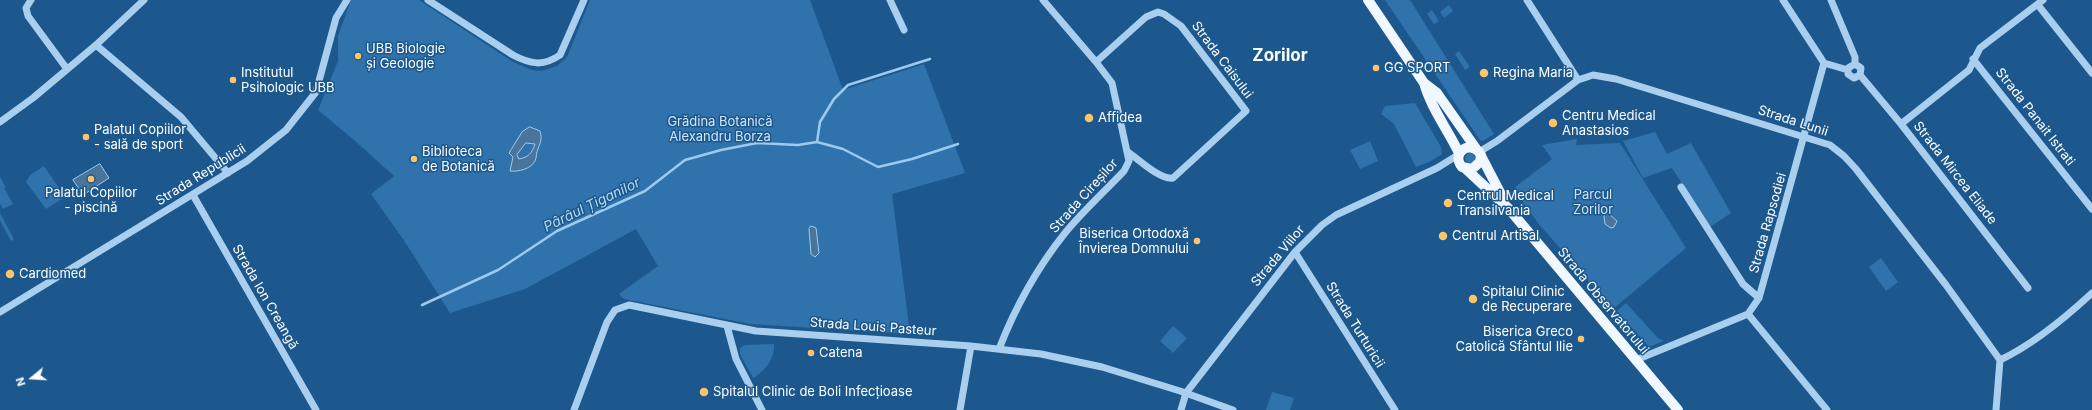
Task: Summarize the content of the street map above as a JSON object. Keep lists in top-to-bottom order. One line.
{"streets":{"main road":["Strada Observatorului"],"street":["Strada Caisului","Strada Panait Istrati","Strada Lunii","Strada Mircea Eliade","Strada Republicii","Strada Cireșilor","Strada Rapsodiei","Strada Viilor","Strada Ion Creangă","Strada Turturicii","Strada Louis Pasteur"]},"crossings":[["Strada Caisului","Strada Cireșilor"],["Strada Lunii","Strada Rapsodiei"],["Strada Lunii","Strada Viilor"],["Strada Lunii","Strada Observatorului"],["Strada Mircea Eliade","Strada Rapsodiei"],["Strada Republicii","Strada Ion Creangă"],["Strada Cireșilor","Strada Louis Pasteur"],["Strada Viilor","Strada Observatorului"],["Strada Viilor","Strada Turturicii"],["Strada Viilor","Strada Louis Pasteur"]],"districts":["Zorilor"],"water":["Pârâul Țiganilor"],"parks":["Grădina Botanică Alexandru Borza","Parcul Zorilor"],"places":["UBB Biologie și Geologie","GG SPORT","Regina Maria","Institutul Psihologic UBB","Affidea","Centru Medical Anastasios","Palatul Copiilor - sală de sport","Biblioteca de Botanică","Palatul Copiilor - piscină","Centrul Medical Transilvania","Centrul Artisal","Biserica Ortodoxă Învierea Domnului","Cardiomed","Spitalul Clinic de Recuperare","Biserica Greco Catolică Sfântul Ilie","Catena","Spitalul Clinic de Boli Infecțioase"],"north":"left"}
